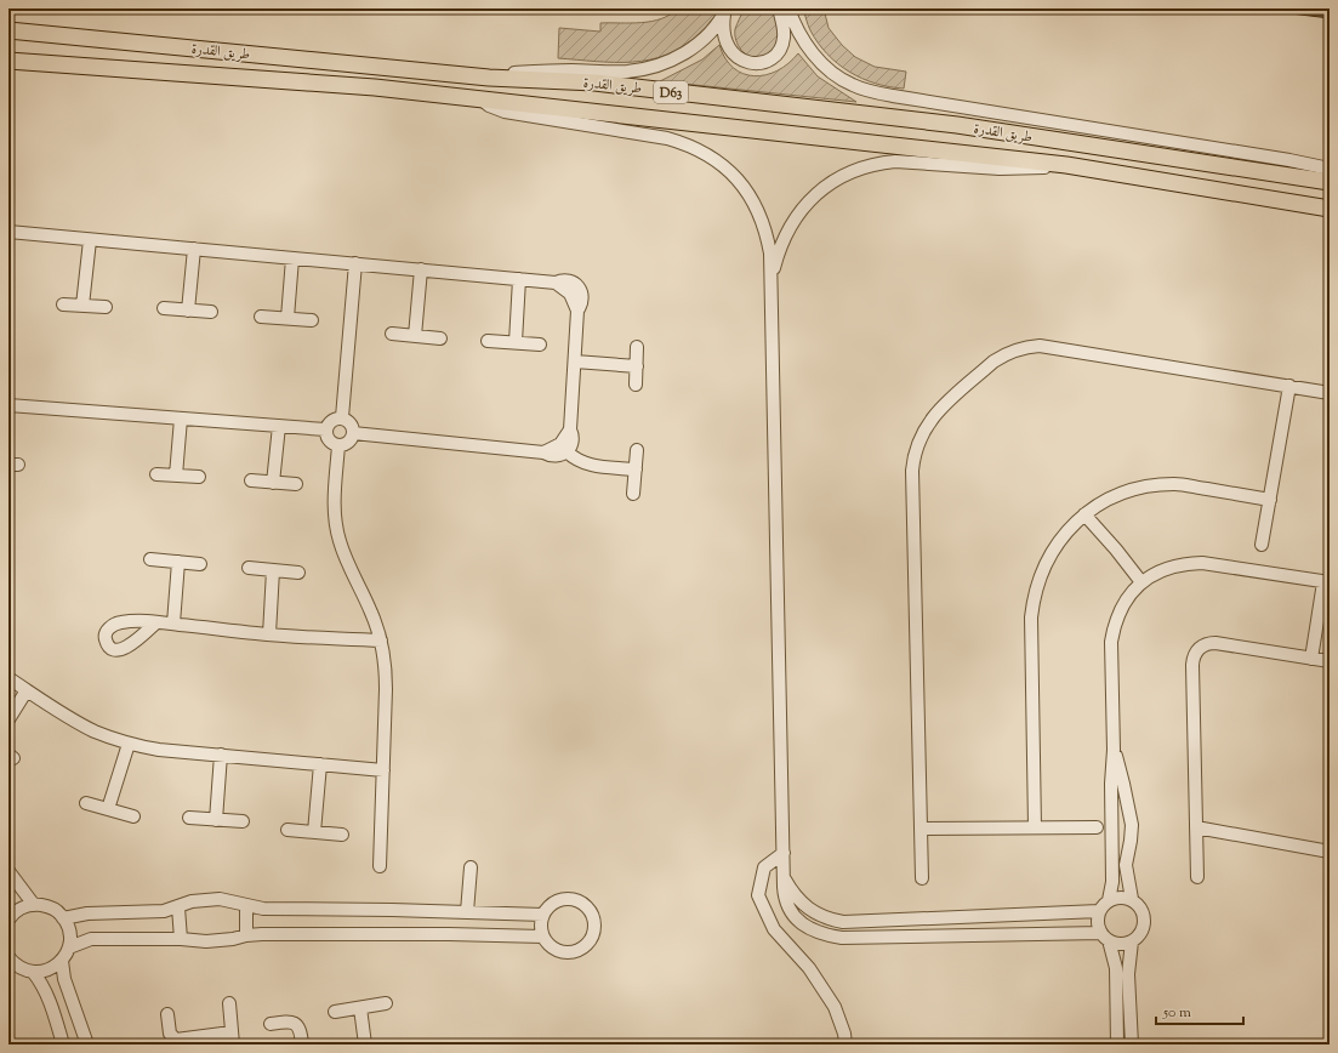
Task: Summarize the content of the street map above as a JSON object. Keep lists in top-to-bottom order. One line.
{"streets":{"main road":["طريق القدرة","D63"]},"scale_bar":"50 m"}
